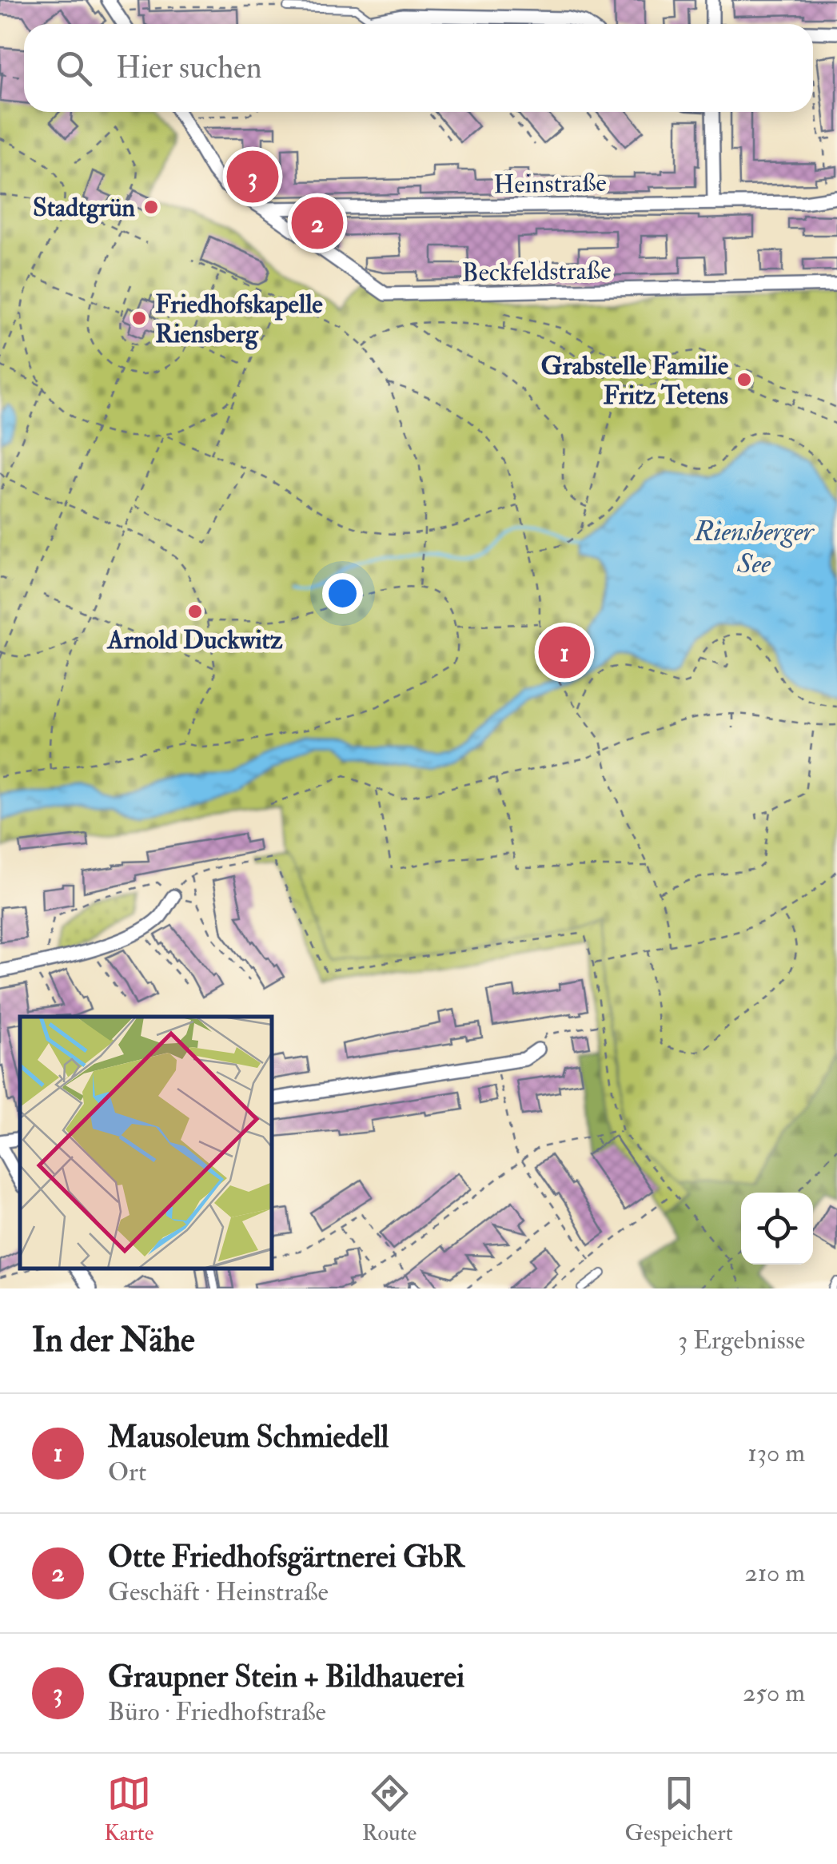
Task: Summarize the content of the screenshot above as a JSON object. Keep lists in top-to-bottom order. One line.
{"streets":{"street":["Heinstraße","Beckfeldstraße"]},"crossings":[["Heinstraße","Beckfeldstraße"]],"water":["Riensberger See"],"places":["Stadtgrün","Friedhofskapelle Riensberg","Grabstelle Familie Fritz Tetens","Arnold Duckwitz"],"page":{"search":"Hier suchen","pins":["3","2","1"],"heading":["In der Nähe","3 Ergebnisse"],"list":[{"mark":"1","name":"Mausoleum Schmiedell","note":"Ort","value":"130 m"},{"mark":"2","name":"Otte Friedhofsgärtnerei GbR","note":"Geschäft · Heinstraße","value":"210 m"},{"mark":"3","name":"Graupner Stein + Bildhauerei","note":"Büro · Friedhofstraße","value":"250 m"}],"nav":["Karte","Route","Gespeichert"]}}
